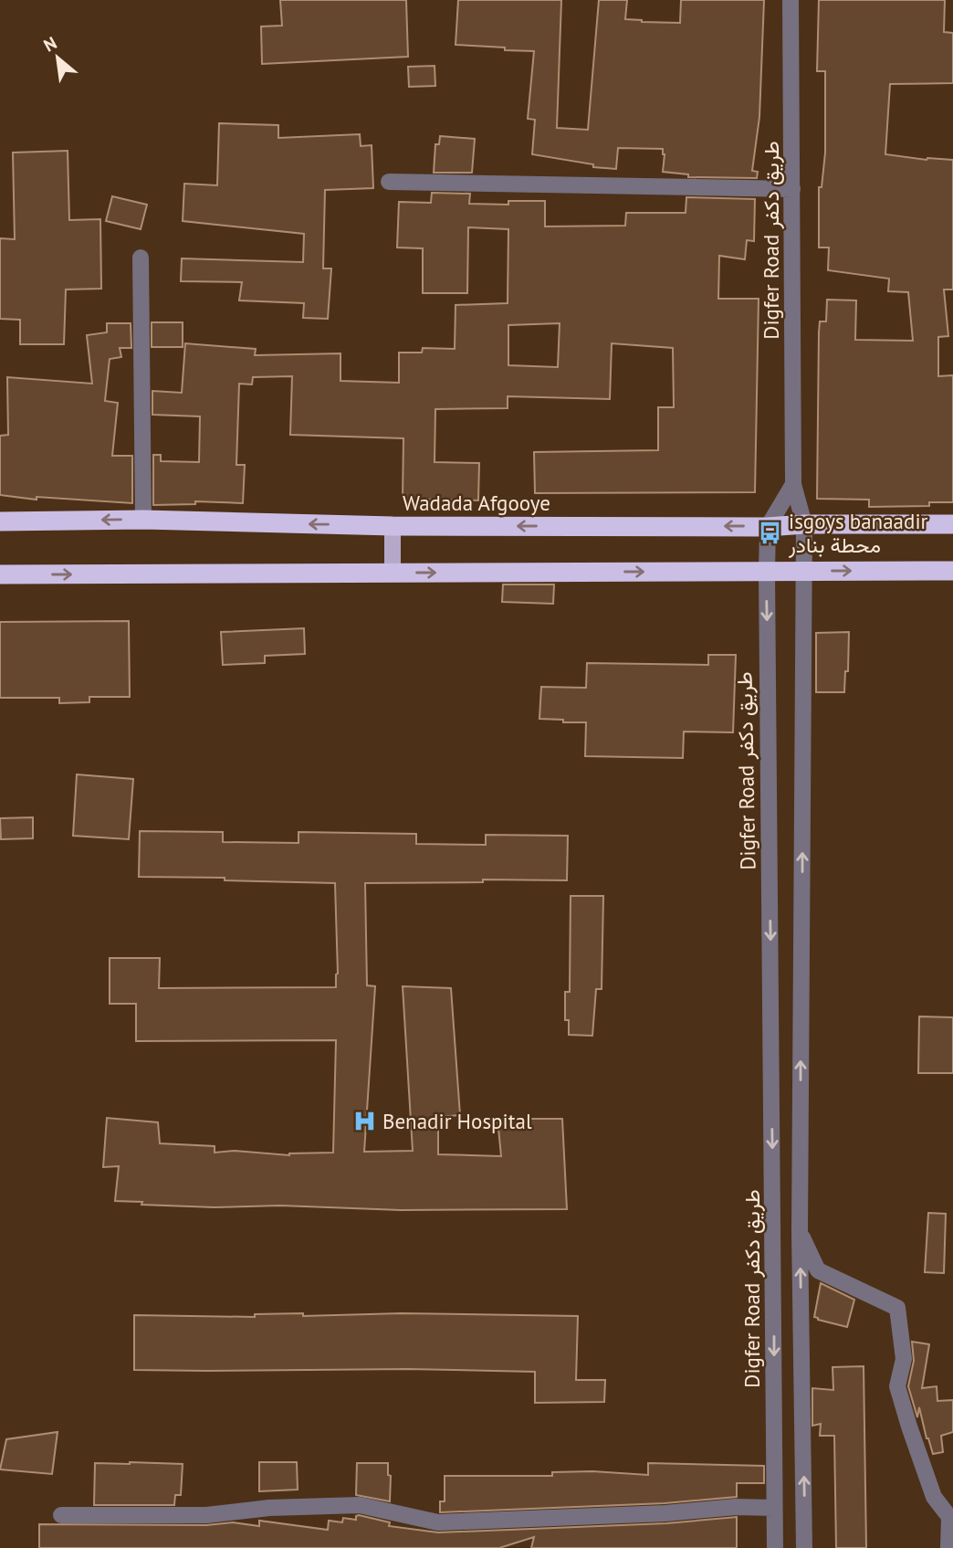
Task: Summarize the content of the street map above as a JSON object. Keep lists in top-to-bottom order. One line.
{"streets":{"highway":["Wadada Afgooye"],"street":["Digfer Road طريق دكفر"]},"crossings":[["Digfer Road طريق دكفر","Wadada Afgooye"]],"places":{"bus stop":["isgoys banaadir محطة بنادر"],"hospital":["Benadir Hospital"]},"north":"top left"}
